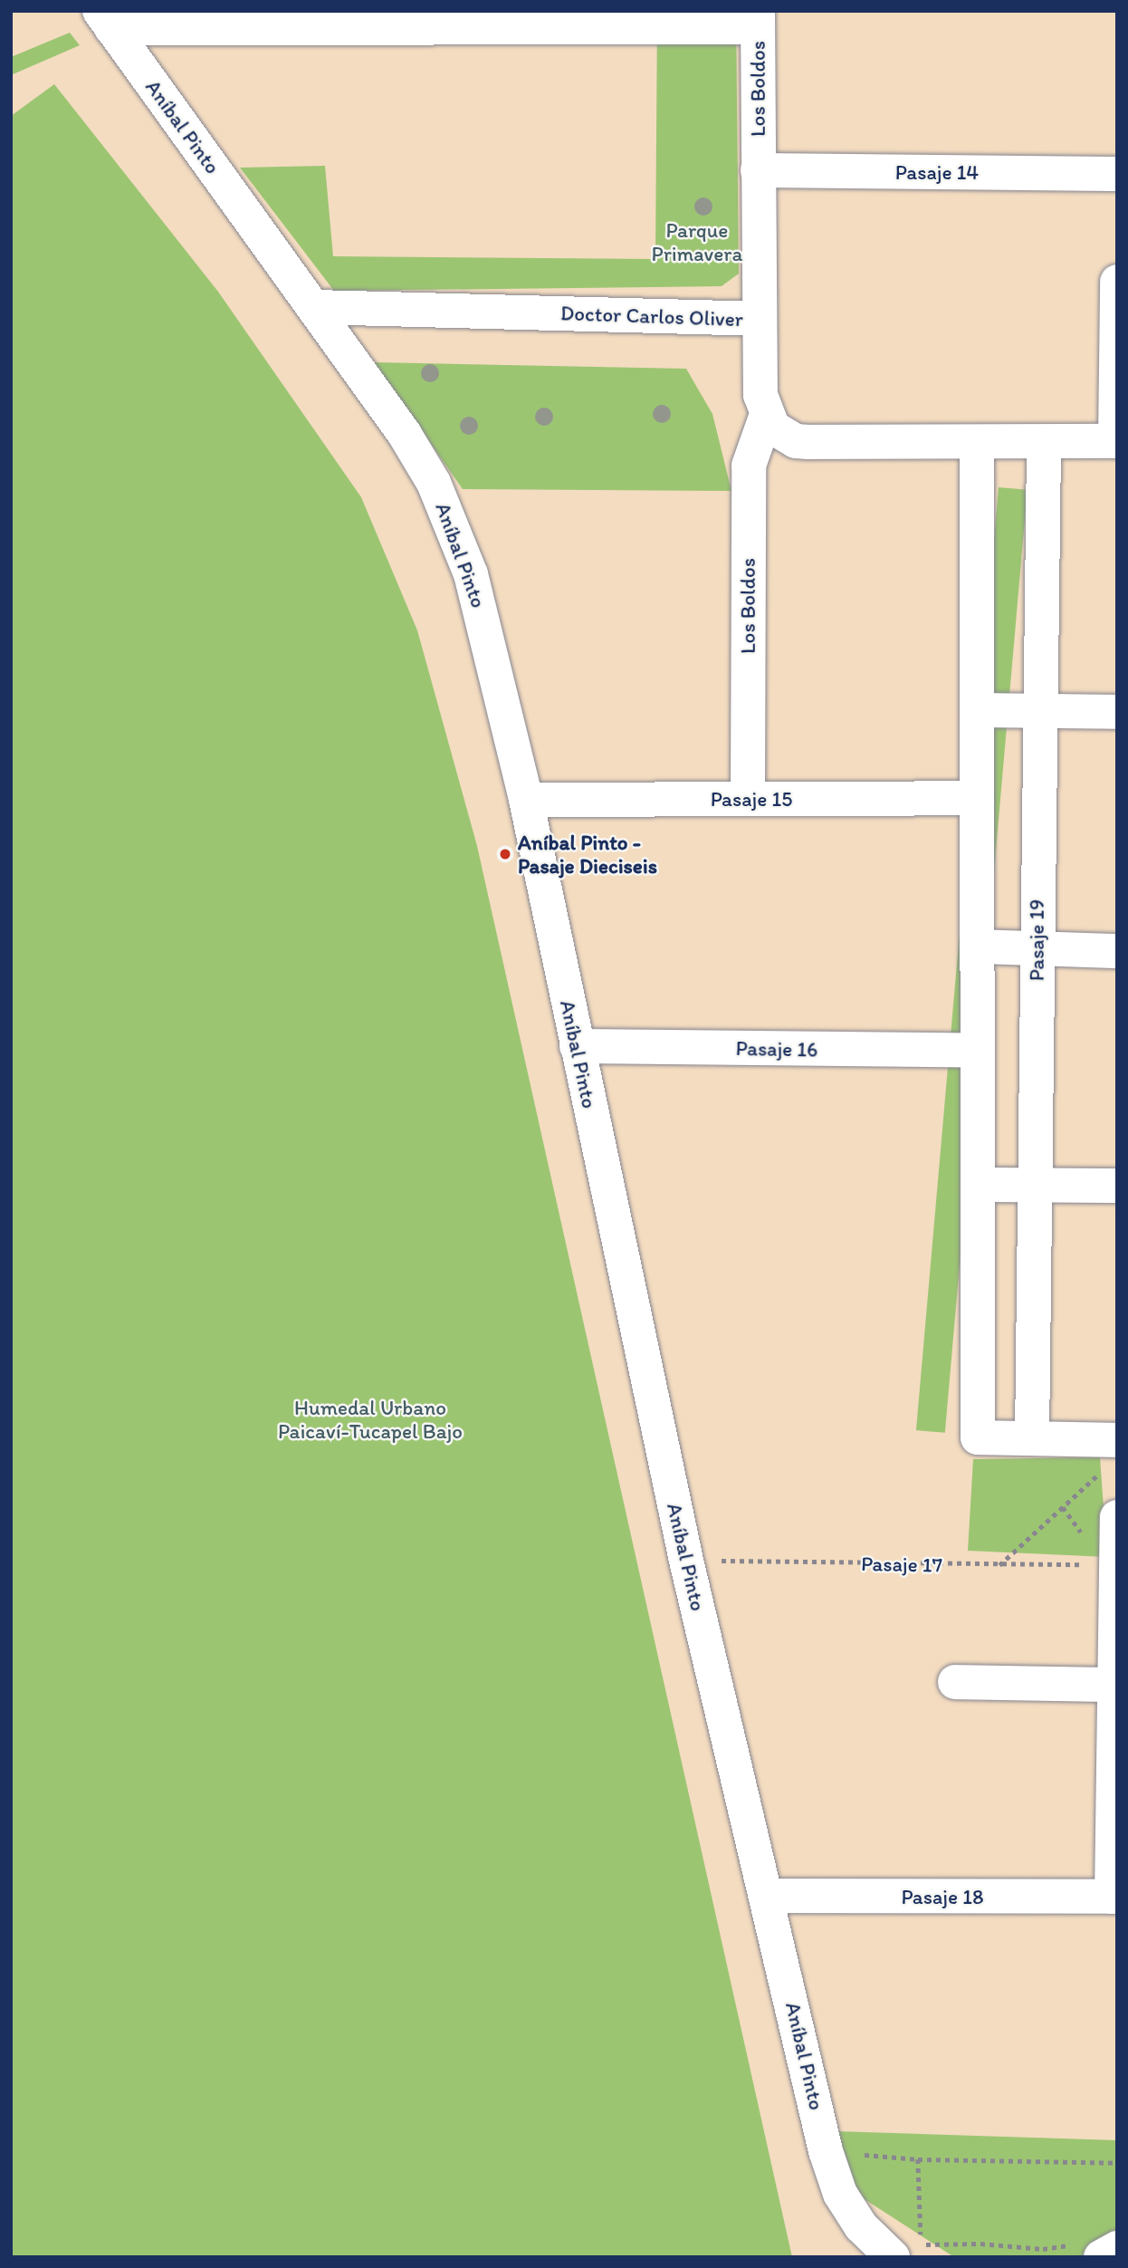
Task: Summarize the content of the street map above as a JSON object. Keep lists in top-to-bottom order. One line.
{"streets":{"street":["Los Boldos","Aníbal Pinto","Pasaje 14","Doctor Carlos Oliver","Pasaje 15","Pasaje 19","Pasaje 16","Pasaje 18"],"path":["Pasaje 17"]},"crossings":[["Los Boldos","Pasaje 14"],["Los Boldos","Doctor Carlos Oliver"],["Los Boldos","Pasaje 15"],["Aníbal Pinto","Doctor Carlos Oliver"],["Aníbal Pinto","Pasaje 15"],["Aníbal Pinto","Pasaje 16"],["Aníbal Pinto","Pasaje 17"],["Aníbal Pinto","Pasaje 18"]],"parks":["Parque Primavera","Humedal Urbano Paicaví-Tucapel Bajo"],"places":["Aníbal Pinto - Pasaje Dieciseis"]}
